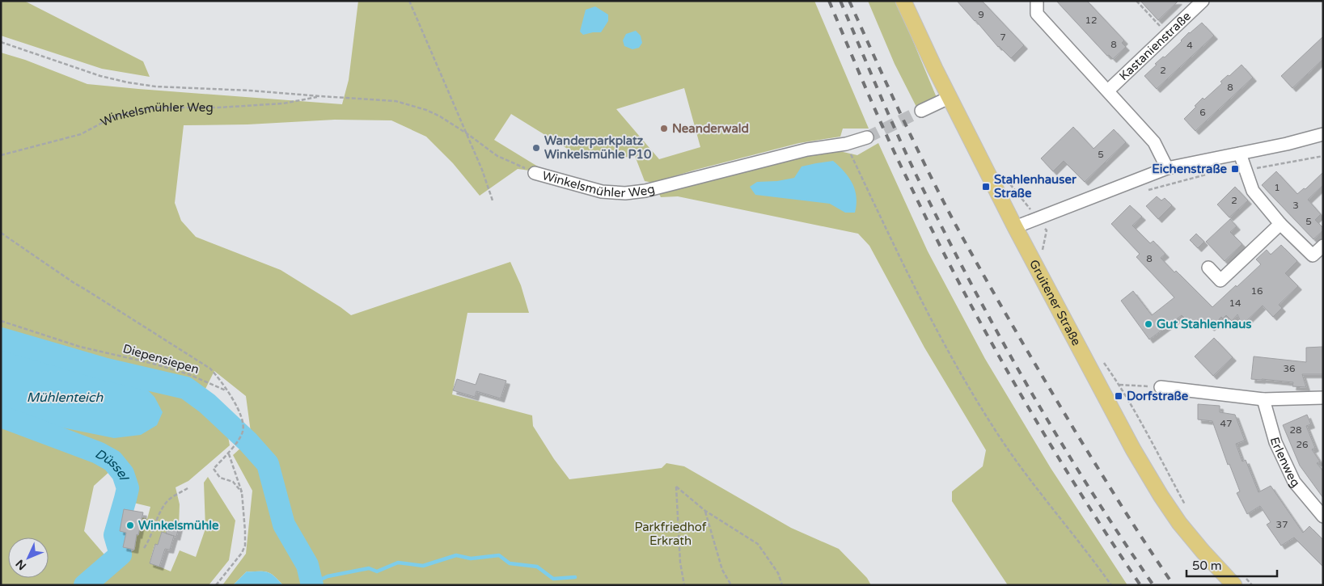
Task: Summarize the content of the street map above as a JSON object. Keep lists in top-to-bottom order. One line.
{"streets":{"main road":["Gruitener Straße"],"street":["Kastanienstraße","Winkelsmühler Weg","Erlenweg"],"path":["Diepensiepen"]},"water":["Mühlenteich","Düssel"],"parks":["Parkfriedhof Erkrath"],"places":{"other":["Neanderwald","Wanderparkplatz Winkelsmühle P10","Gut Stahlenhaus","Winkelsmühle"],"transit":["Eichenstraße","Stahlenhauser Straße","Dorfstraße"]},"house_numbers":["9","12","7","8","4","2","8","6","5","1","2","3","5","8","16","14","36","47","28","26","37"],"scale_bar":"50 m","north":"bottom left"}
